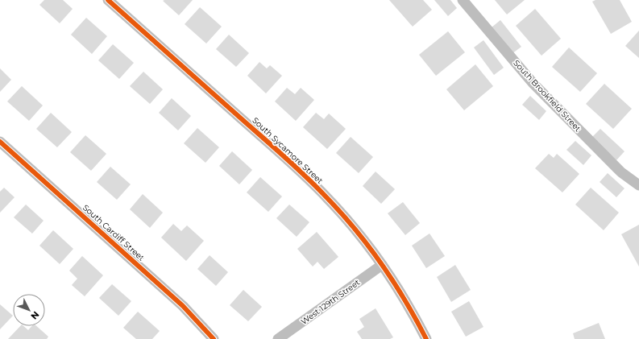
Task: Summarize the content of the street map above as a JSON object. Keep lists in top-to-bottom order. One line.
{"streets":{"street":["South Brookfield Street","South Sycamore Street","South Cardiff Street","West 129th Street"]},"crossings":[["South Sycamore Street","West 129th Street"]],"north":"bottom right"}
